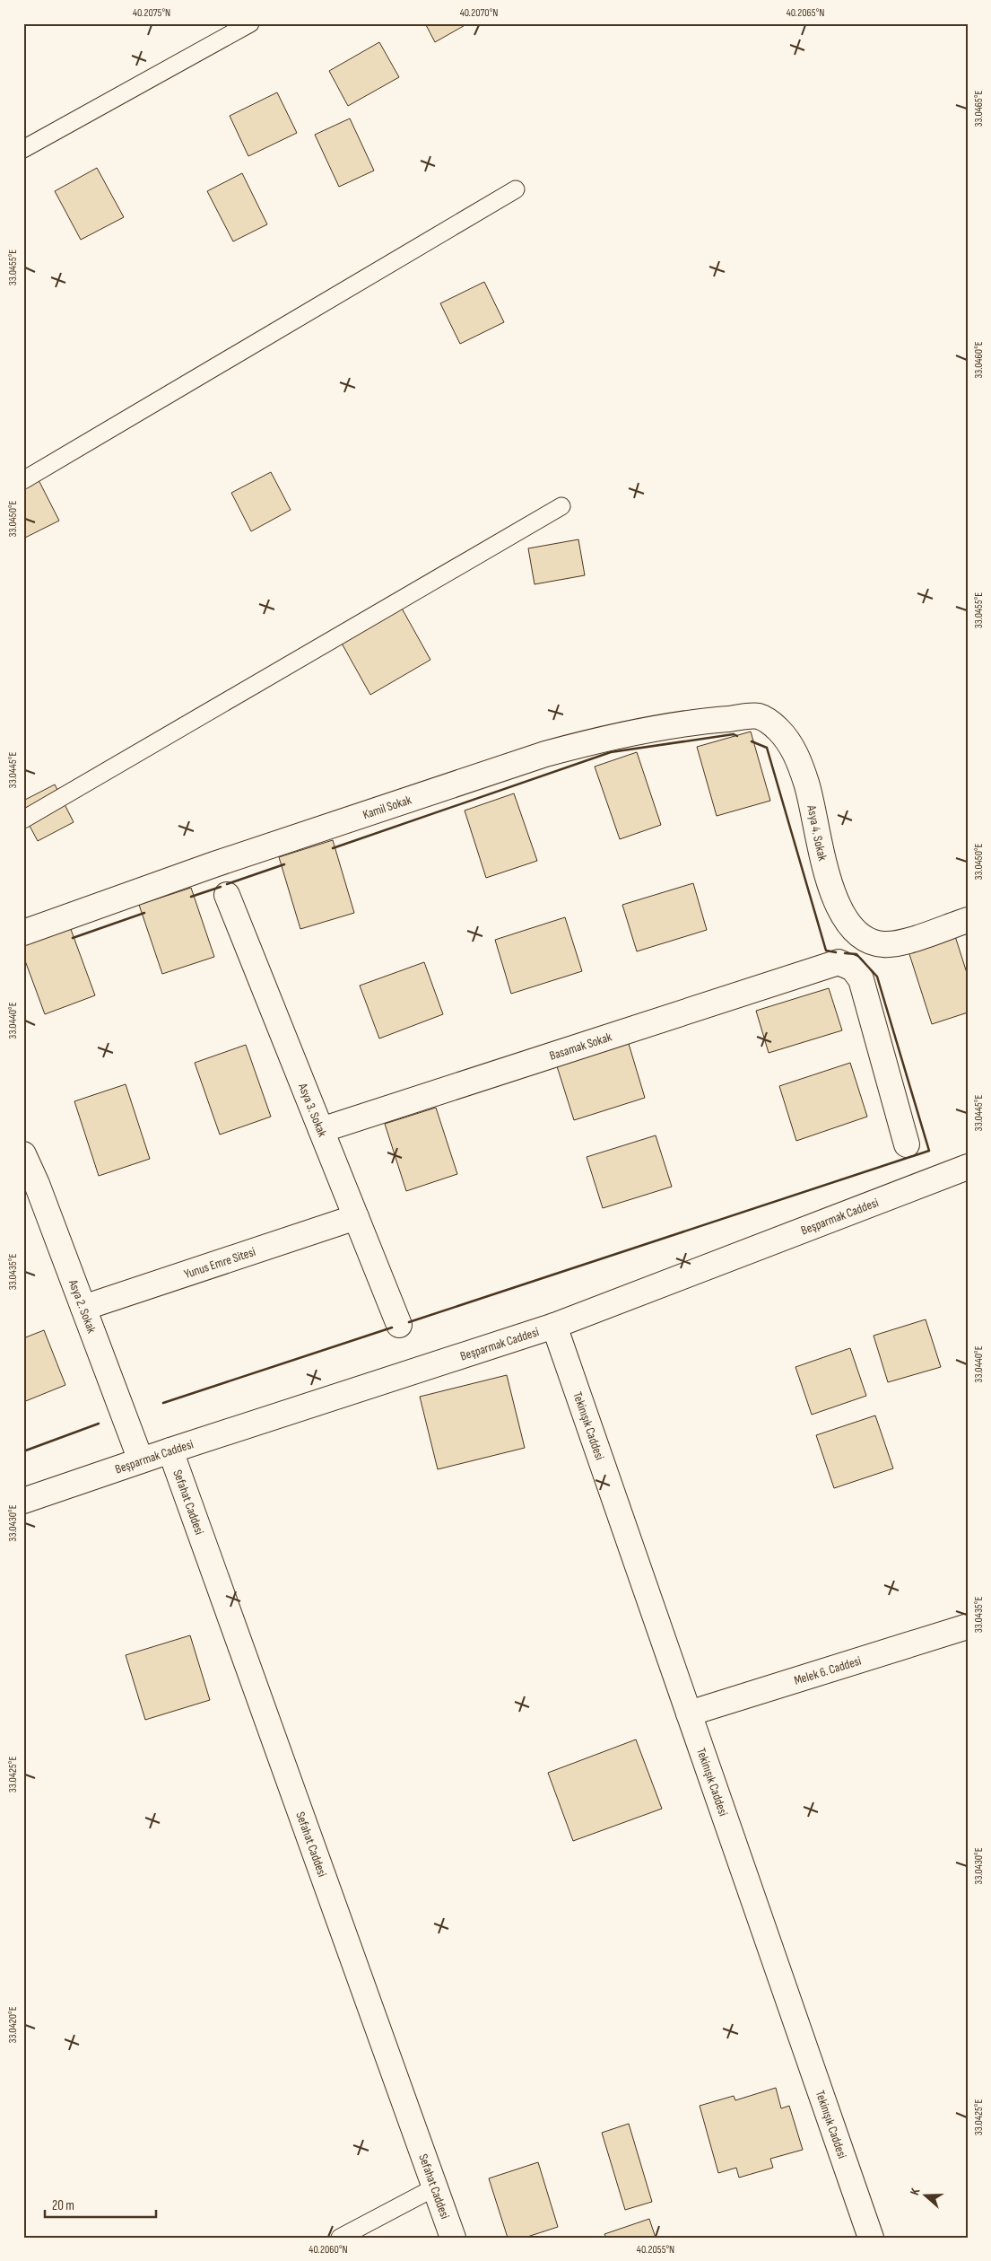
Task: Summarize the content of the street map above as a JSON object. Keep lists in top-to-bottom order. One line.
{"streets":{"street":["Kamil Sokak","Asya 4. Sokak","Basamak Sokak","Asya 3. Sokak","Beşparmak Caddesi","Yunus Emre Sitesi","Asya 2. Sokak","Tekinışık Caddesi","Sefahat Caddesi","Melek 6. Caddesi"]},"crossings":[["Kamil Sokak","Asya 4. Sokak"],["Basamak Sokak","Asya 3. Sokak"],["Asya 3. Sokak","Yunus Emre Sitesi"],["Beşparmak Caddesi","Asya 2. Sokak"],["Beşparmak Caddesi","Tekinışık Caddesi"],["Beşparmak Caddesi","Sefahat Caddesi"],["Yunus Emre Sitesi","Asya 2. Sokak"],["Tekinışık Caddesi","Melek 6. Caddesi"]],"scale_bar":"20 m","north":"left","coordinates":["40.2075°N","40.2070°N","40.2065°N","33.0465°E","33.0455°E","33.0460°E","33.0450°E","33.0445°E","33.0440°E","33.0435°E","33.0430°E","33.0425°E","33.0420°E","40.2060°N","40.2055°N"]}
